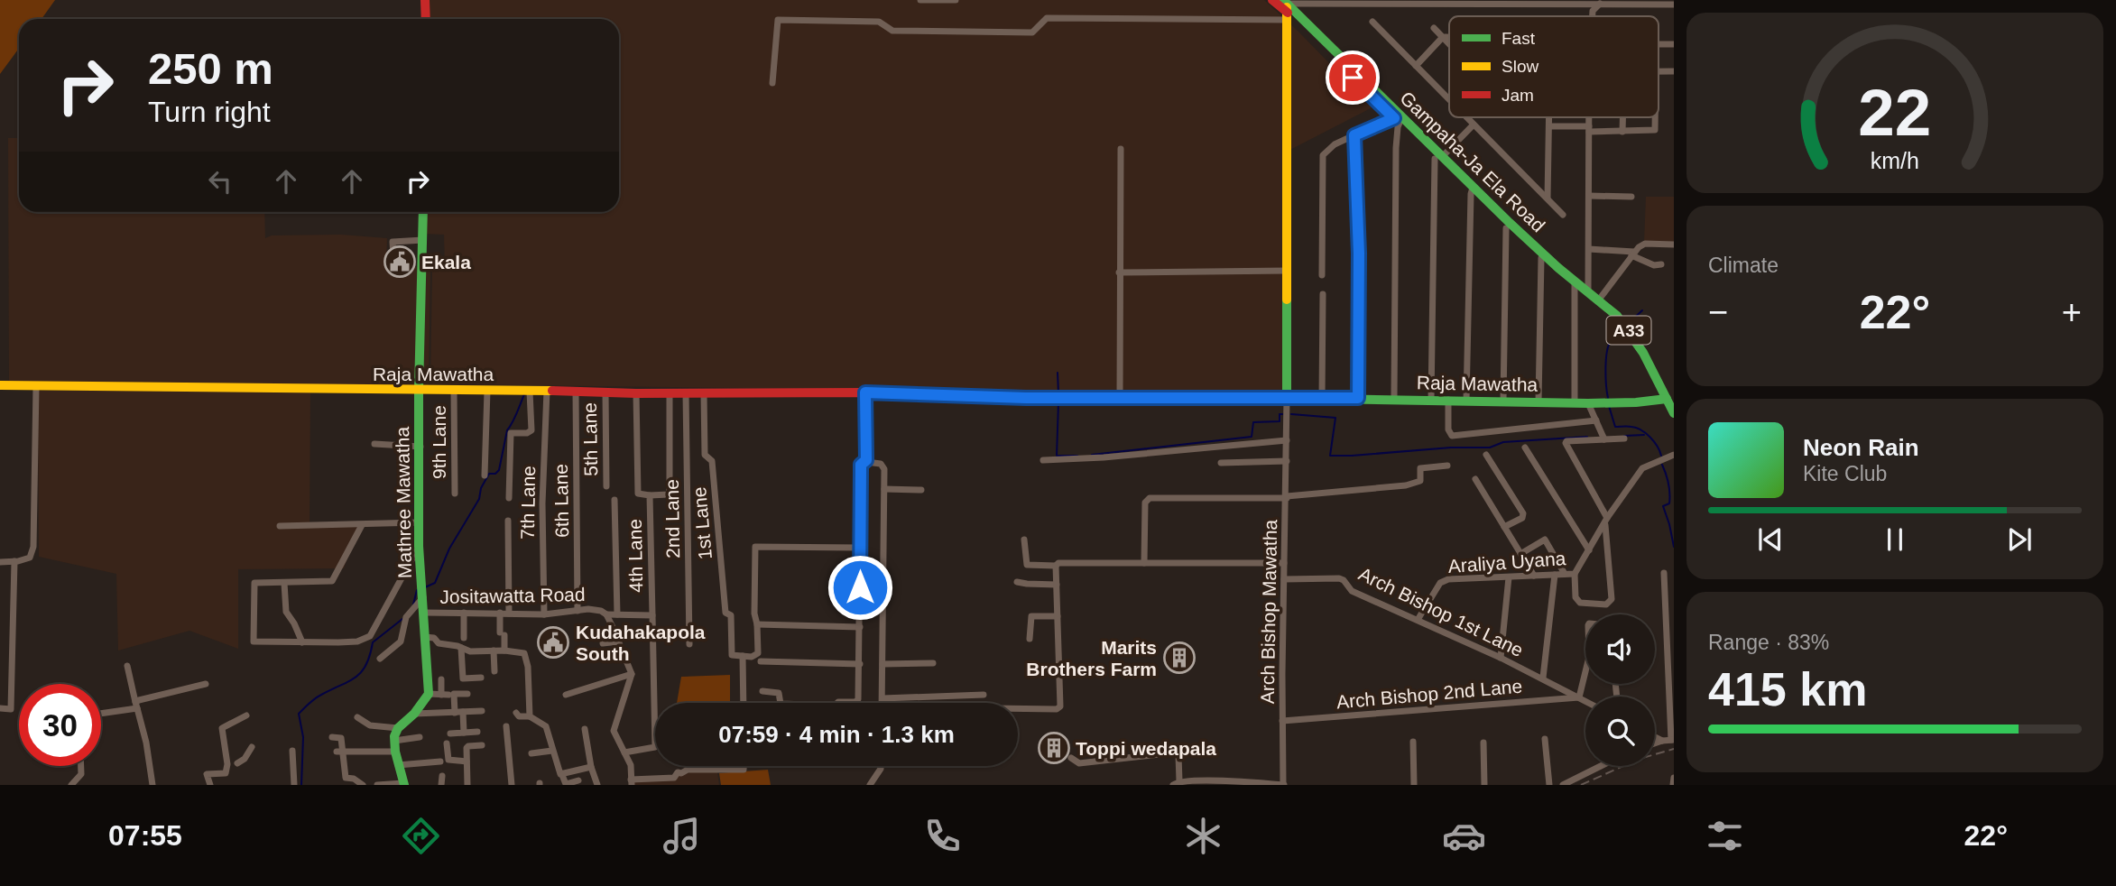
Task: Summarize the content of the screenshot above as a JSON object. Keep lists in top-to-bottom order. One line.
{"streets":{"main road":["Gampaha-Ja Ela Road","A33","Raja Mawatha","Mathree Mawatha"],"street":["5th Lane","9th Lane","6th Lane","7th Lane","2nd Lane","1st Lane","4th Lane","Araliya Uyana","Jositawatta Road","Arch Bishop Mawatha","Arch Bishop 1st Lane","Arch Bishop 2nd Lane"]},"crossings":[["Gampaha-Ja Ela Road","Raja Mawatha"],["Raja Mawatha","5th Lane"],["Raja Mawatha","9th Lane"],["Raja Mawatha","6th Lane"],["Raja Mawatha","Mathree Mawatha"],["Raja Mawatha","7th Lane"],["Raja Mawatha","2nd Lane"],["Raja Mawatha","1st Lane"],["Raja Mawatha","4th Lane"],["Raja Mawatha","Arch Bishop Mawatha"],["6th Lane","Jositawatta Road"],["Mathree Mawatha","Jositawatta Road"],["7th Lane","Jositawatta Road"],["Araliya Uyana","Arch Bishop 1st Lane"],["Arch Bishop Mawatha","Arch Bishop 1st Lane"],["Arch Bishop Mawatha","Arch Bishop 2nd Lane"],["Arch Bishop 1st Lane","Arch Bishop 2nd Lane"]],"places":{"public building":["Ekala","Kudahakapola South"],"building":["Marits Brothers Farm","Toppi wedapala"]},"legend":["Fast","Slow","Jam"],"page":{"turn":["250 m","Turn right"],"tile":["Climate",["Range · 83%","415 km"]],"heat":["−","22°","+"],"song":["Neon Rain","Kite Club"],"limit":"30","trip":"07:59 · 4 min · 1.3 km","tabs":["07:55","22°"],"gauge":["22","km/h"]}}
